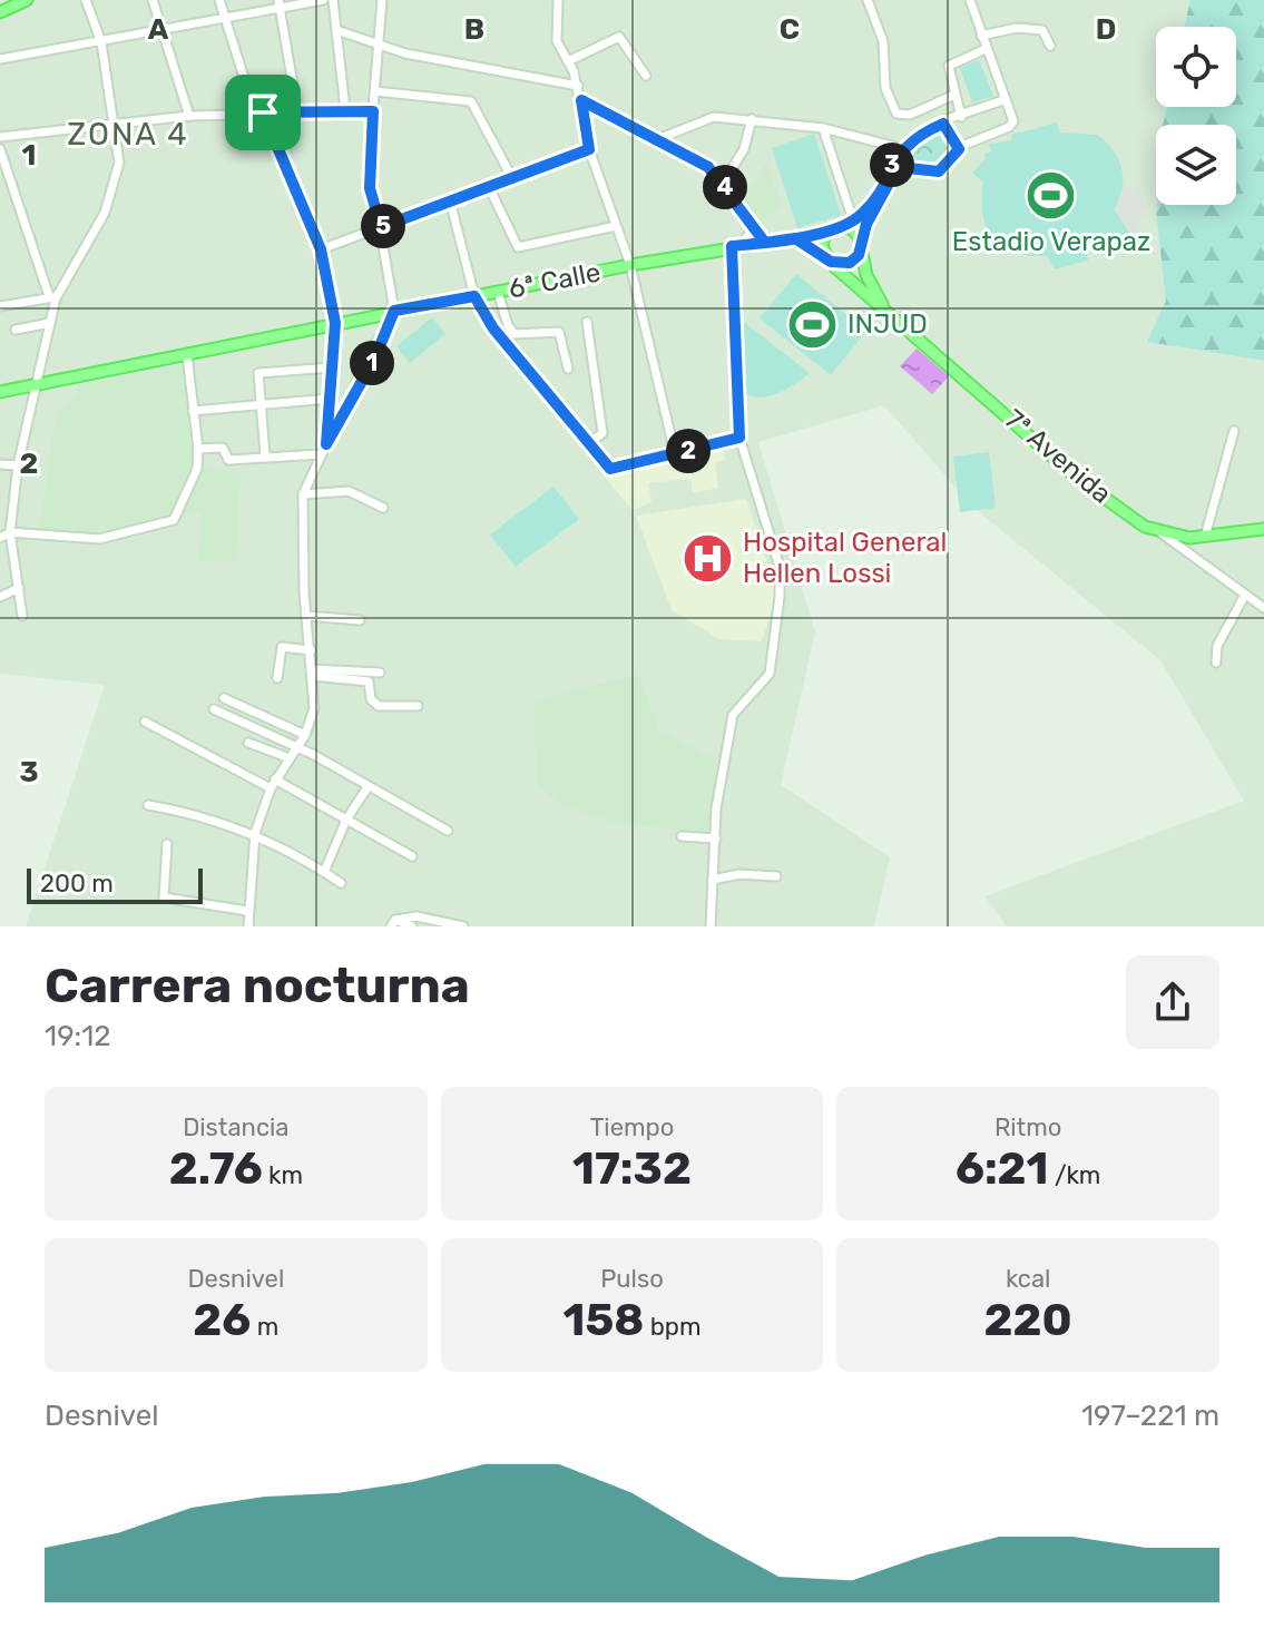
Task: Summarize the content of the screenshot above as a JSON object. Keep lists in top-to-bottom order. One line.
{"streets":{"main road":["6ª Calle","7ª Avenida"]},"crossings":[["6ª Calle","7ª Avenida"]],"districts":["ZONA 4"],"places":{"sports":["Estadio Verapaz","INJUD"],"hospital":["Hospital General Hellen Lossi"]},"scale_bar":"200 m","page":{"pins":["3","4","5","1","2"],"scale":"200 m","heading":["Carrera nocturna","19:12"],"stats":[["Distancia","2.76 km"],["Tiempo","17:32"],["Ritmo","6:21 /km"],["Desnivel","26 m"],["Pulso","158 bpm"],["kcal","220"]],"chart":["Desnivel","197–221 m"]},"grid":{"columns":["A","B","C","D"],"rows":["1","2","3"]}}
